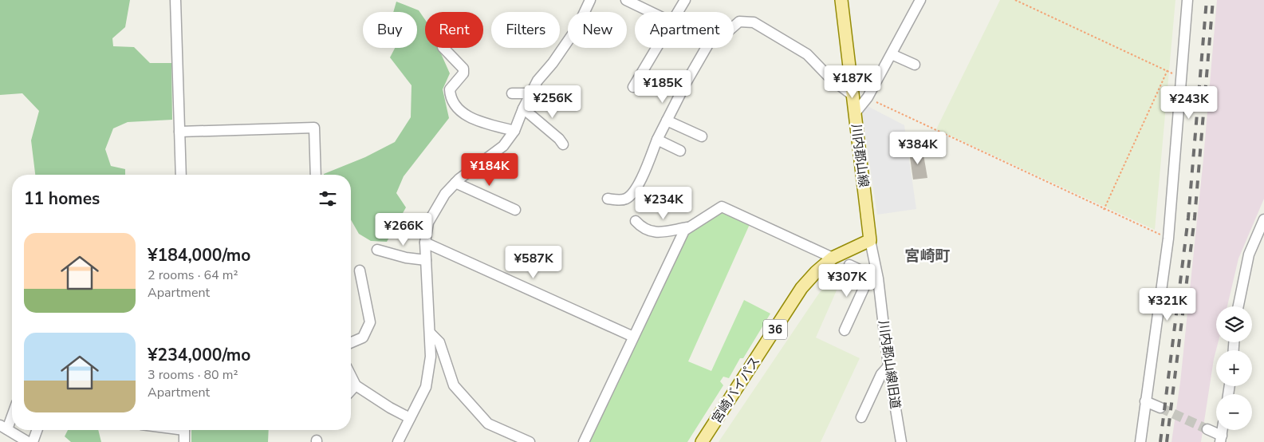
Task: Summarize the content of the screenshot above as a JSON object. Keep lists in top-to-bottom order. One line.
{"streets":{"main road":["川内郡山線","36","宮崎バイパス"],"street":["川内郡山線旧道"]},"crossings":[["川内郡山線","川内郡山線旧道"],["川内郡山線","宮崎バイパス"],["川内郡山線旧道","宮崎バイパス"]],"districts":["宮崎町"],"page":{"chip":["Buy","Rent","Filters","New","Apartment"],"price":["¥187K","¥185K","¥256K","¥243K","¥384K","¥184K","¥234K","¥266K","¥587K","¥307K","¥321K"],"heading":"11 homes","list":[{"name":"¥184,000/mo","note":"2 rooms · 64 m² · Apartment"},{"name":"¥234,000/mo","note":"3 rooms · 80 m² · Apartment"}],"map_buttons":["+","−"]}}
